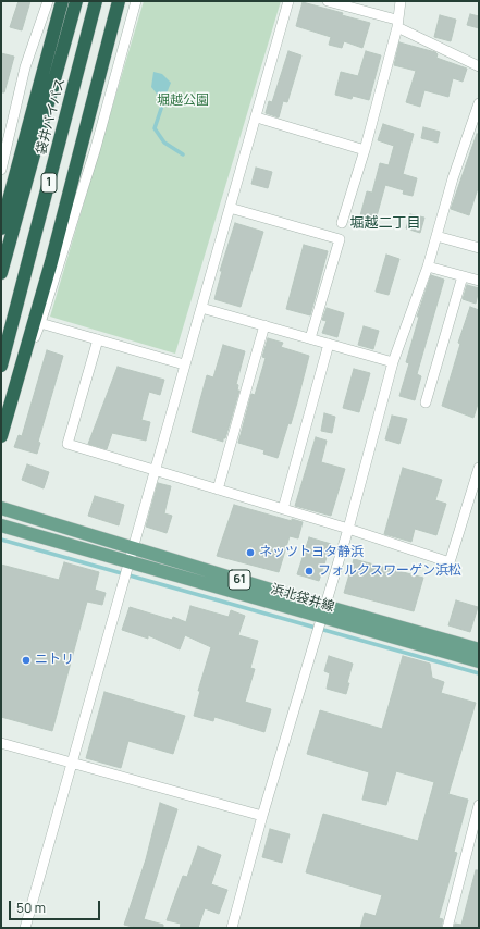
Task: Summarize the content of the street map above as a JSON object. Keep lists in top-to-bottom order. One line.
{"streets":{"highway":["袋井バイパス","1"],"main road":["61","浜北袋井線"]},"districts":["堀越二丁目"],"parks":["堀越公園"],"places":["ネッツトヨタ静浜","フォルクスワーゲン浜松","ニトリ"],"scale_bar":"50 m"}
